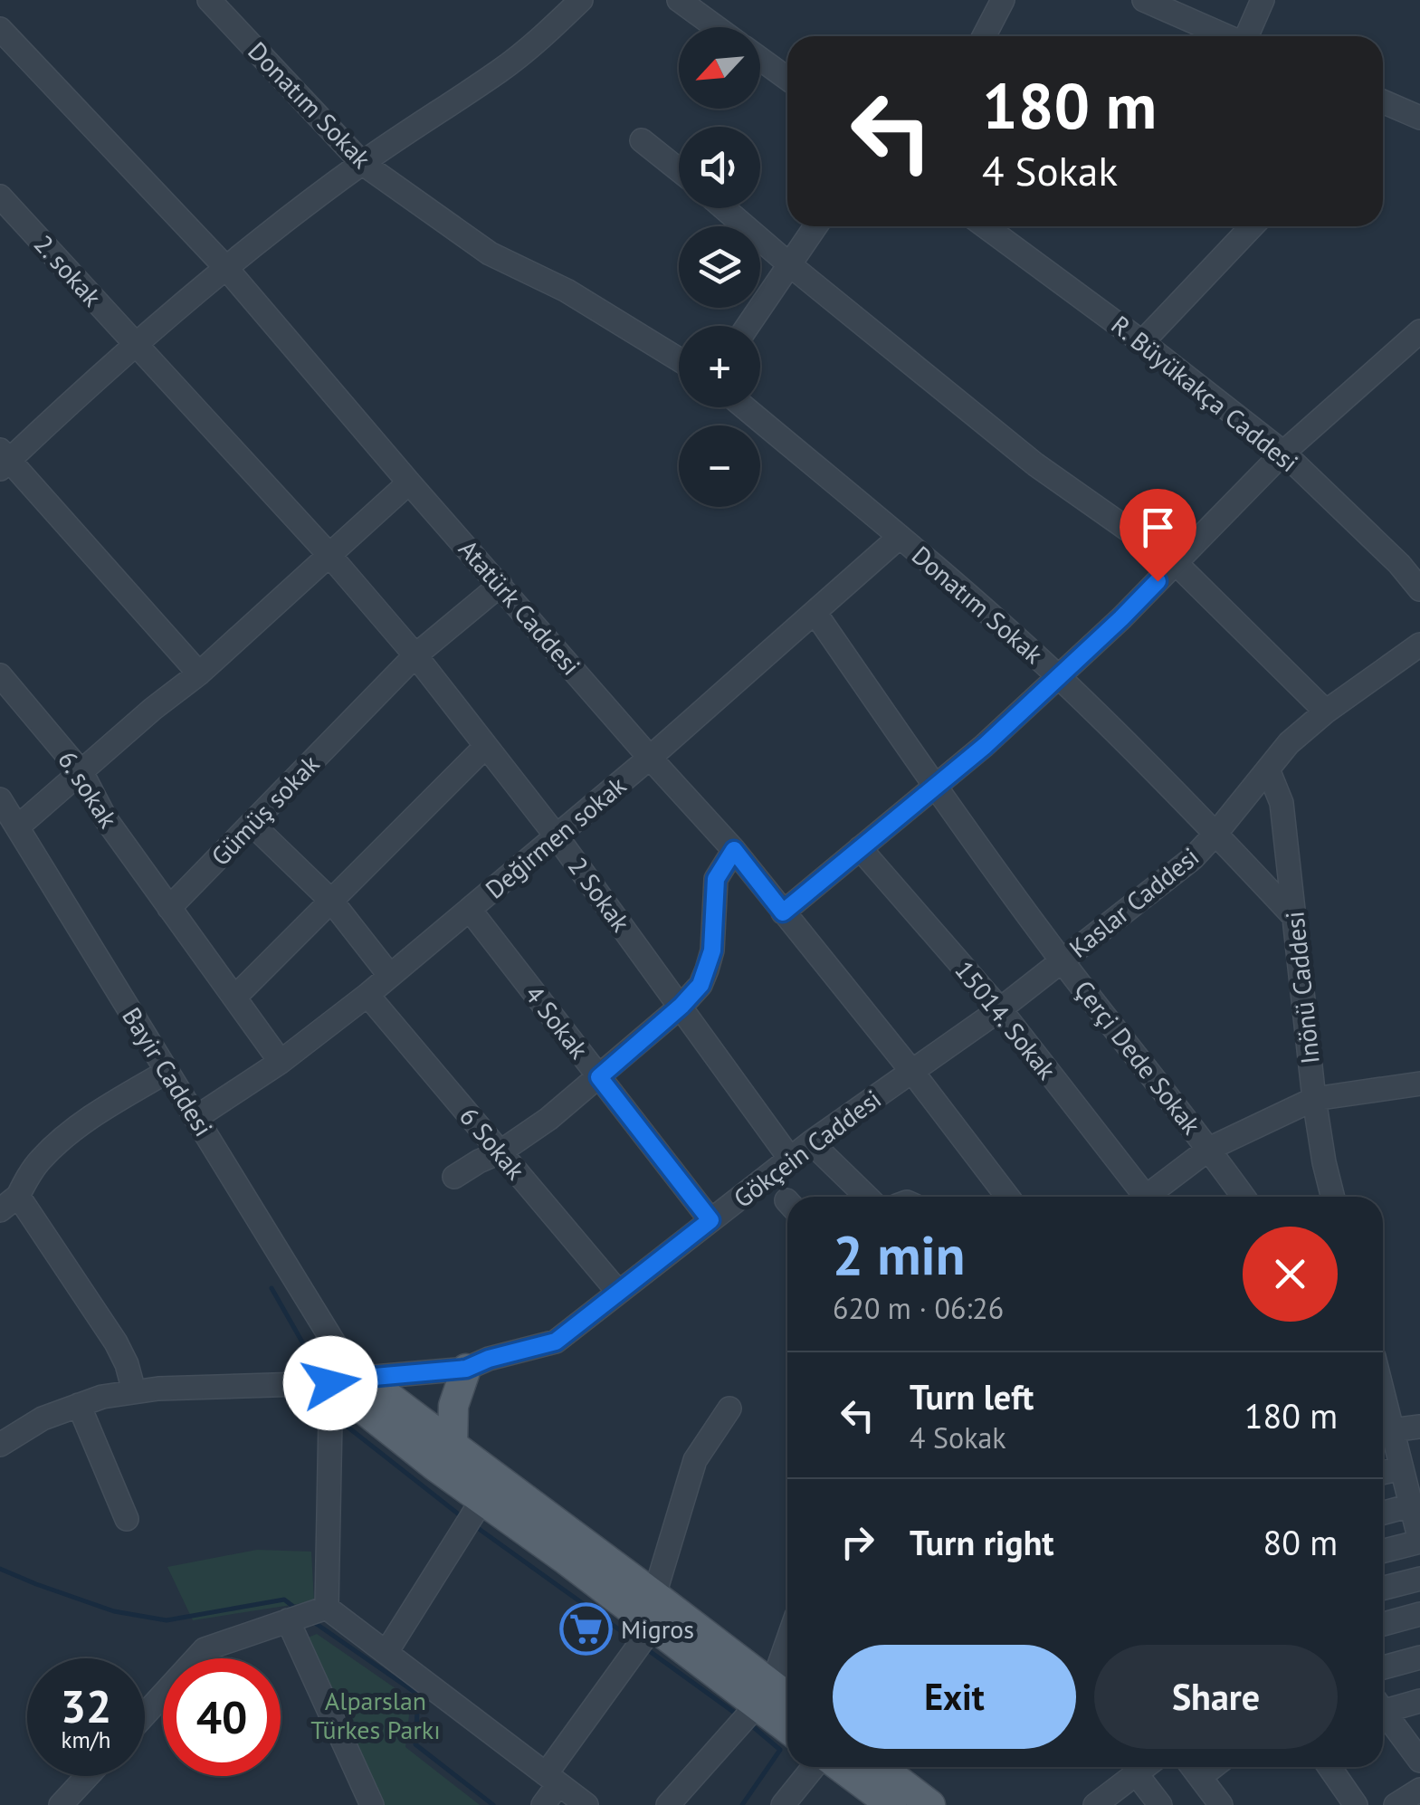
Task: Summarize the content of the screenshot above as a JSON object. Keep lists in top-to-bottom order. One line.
{"streets":{"street":["Donatım Sokak","2. sokak","R. Büyükakça Caddesi","Atatürk Caddesi","6. sokak","Gümüş sokak","Değirmen sokak","2 Sokak","Kaslar Caddesi","Inönü Caddesi","15014. Sokak","4 Sokak","Çerçi Dede Sokak","Bayir Caddesi","6 Sokak","Gökçein Caddesi"]},"crossings":[["Donatım Sokak","Değirmen sokak"],["Donatım Sokak","Kaslar Caddesi"],["Donatım Sokak","Inönü Caddesi"],["2. sokak","2 Sokak"],["Atatürk Caddesi","Gümüş sokak"],["Atatürk Caddesi","Değirmen sokak"],["Atatürk Caddesi","Kaslar Caddesi"],["Atatürk Caddesi","Gökçein Caddesi"],["6. sokak","Gümüş sokak"],["Gümüş sokak","2 Sokak"],["Değirmen sokak","2 Sokak"],["Değirmen sokak","4 Sokak"],["Değirmen sokak","Çerçi Dede Sokak"],["Değirmen sokak","Bayir Caddesi"],["Değirmen sokak","6 Sokak"],["2 Sokak","Gökçein Caddesi"],["Kaslar Caddesi","Inönü Caddesi"],["Kaslar Caddesi","15014. Sokak"],["Kaslar Caddesi","Çerçi Dede Sokak"],["Kaslar Caddesi","Gökçein Caddesi"],["4 Sokak","Gökçein Caddesi"],["Bayir Caddesi","Gökçein Caddesi"],["6 Sokak","Gökçein Caddesi"]],"parks":["Alparslan Türkes Parkı"],"places":{"supermarket":["Migros"]},"north":"bottom left","page":{"map_buttons":["+","−"],"turn":["180 m","4 Sokak"],"heading":["2 min","620 m · 06:26"],"list":[{"name":"Turn left","note":"4 Sokak","value":"180 m"},{"name":"Turn right","value":"80 m"}],"buttons":["Exit","Share"],"speed":"32 km/h","limit":"40"}}
